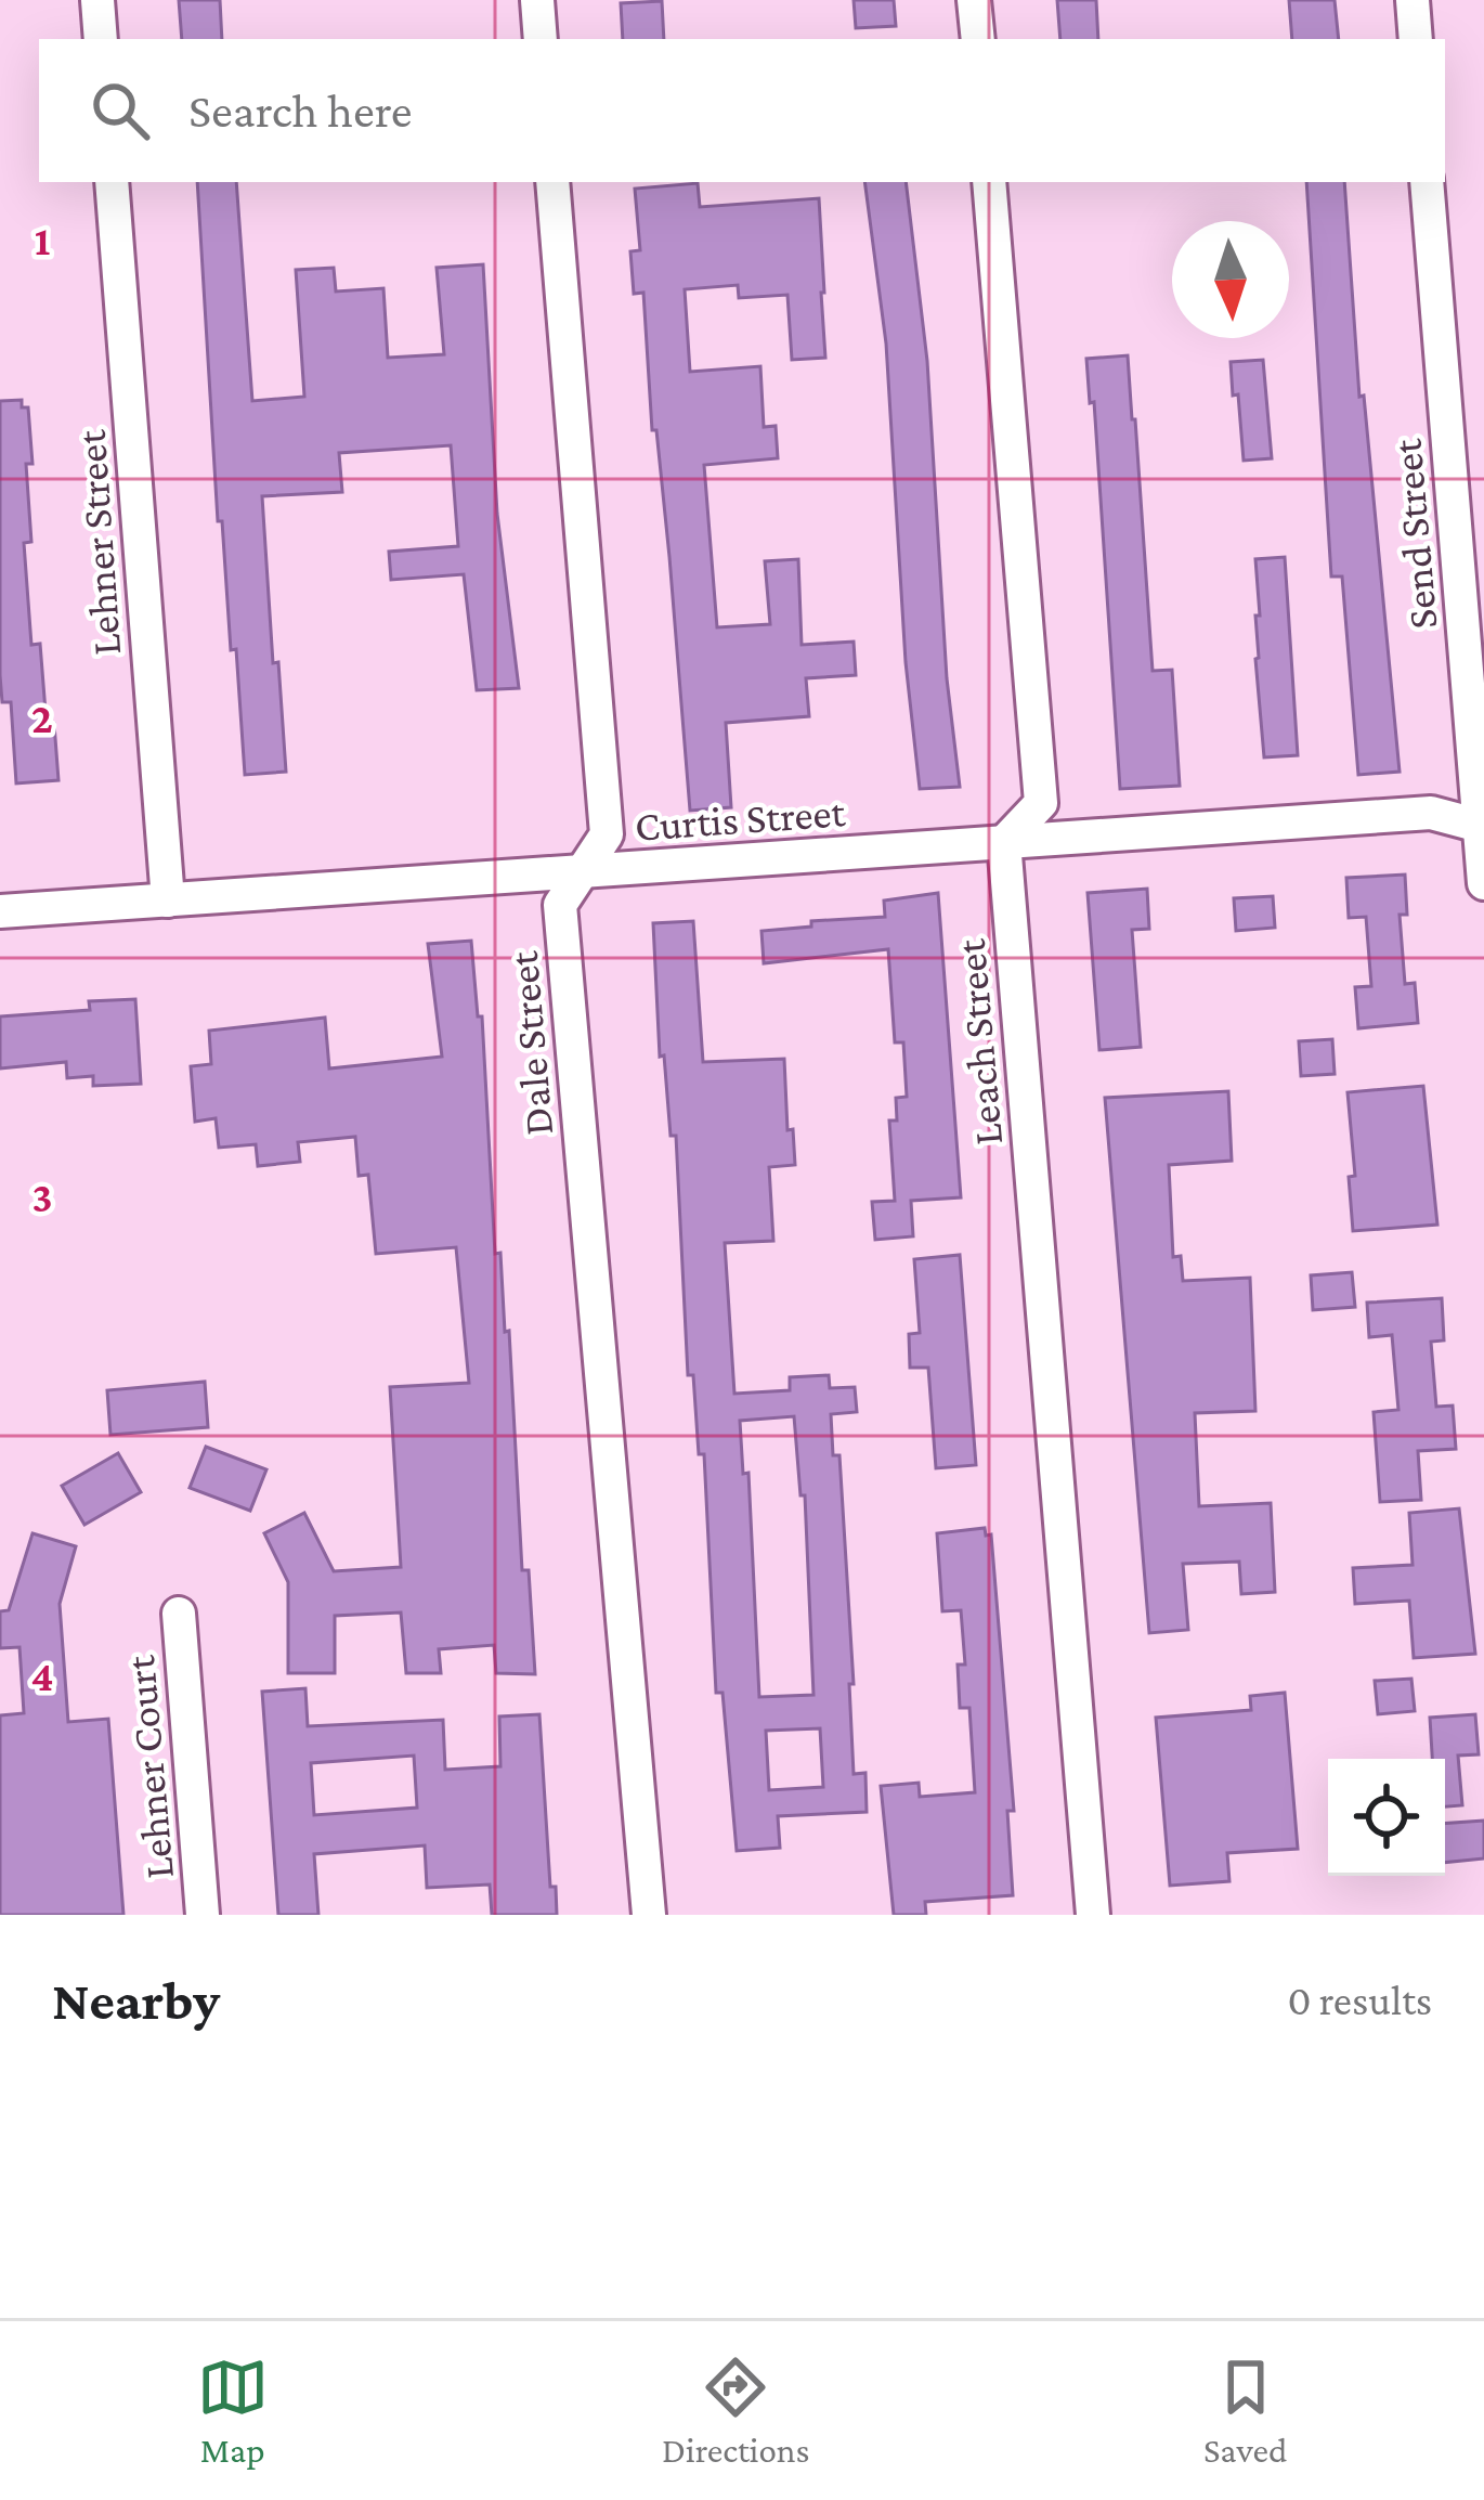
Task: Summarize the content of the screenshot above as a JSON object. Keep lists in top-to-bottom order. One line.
{"streets":{"street":["Send Street","Lehner Street","Curtis Street","Leach Street","Dale Street","Lehner Court"]},"crossings":[["Send Street","Curtis Street"],["Lehner Street","Curtis Street"],["Curtis Street","Leach Street"],["Curtis Street","Dale Street"]],"north":"bottom","page":{"search":"Search here","heading":["Nearby","0 results"],"nav":["Map","Directions","Saved"]},"grid":{"rows":["1","2","3","4"]}}
